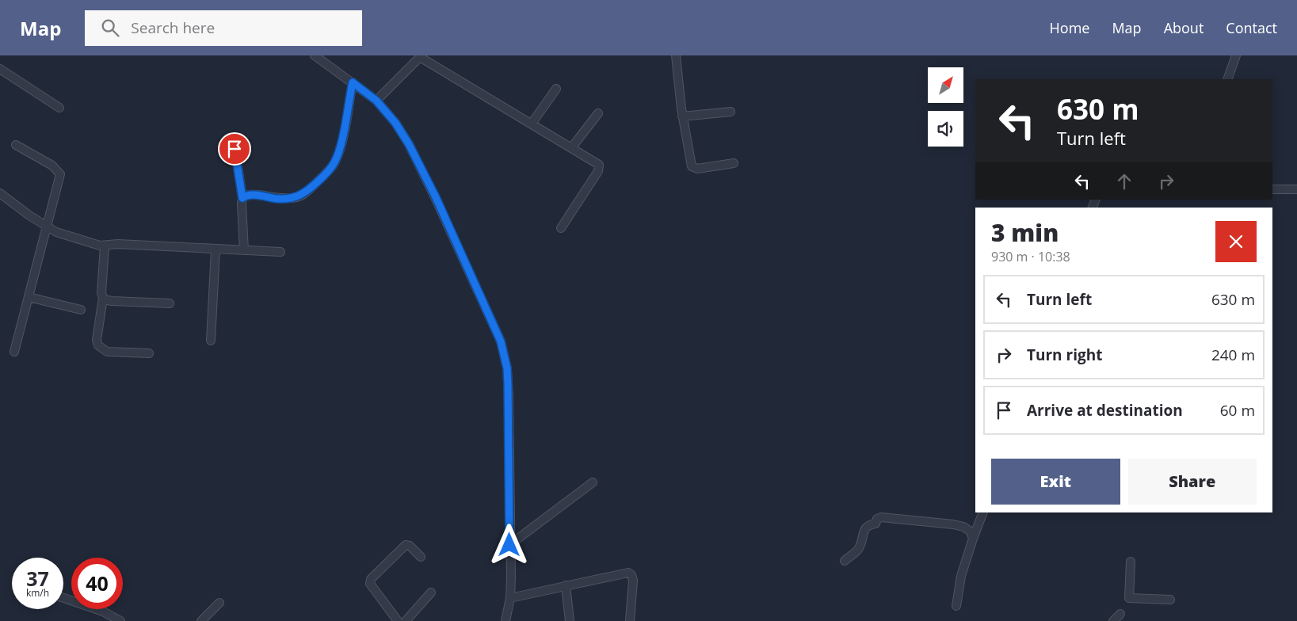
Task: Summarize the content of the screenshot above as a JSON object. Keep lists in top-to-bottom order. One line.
{"north":"top right","page":{"header":"Map","search":"Search here","nav":["Home","Map","About","Contact"],"turn":["630 m","Turn left"],"heading":["3 min","930 m · 10:38"],"list":[{"name":"Turn left","value":"630 m"},{"name":"Turn right","value":"240 m"},{"name":"Arrive at destination","value":"60 m"}],"buttons":["Exit","Share"],"speed":"37 km/h","limit":"40"}}
